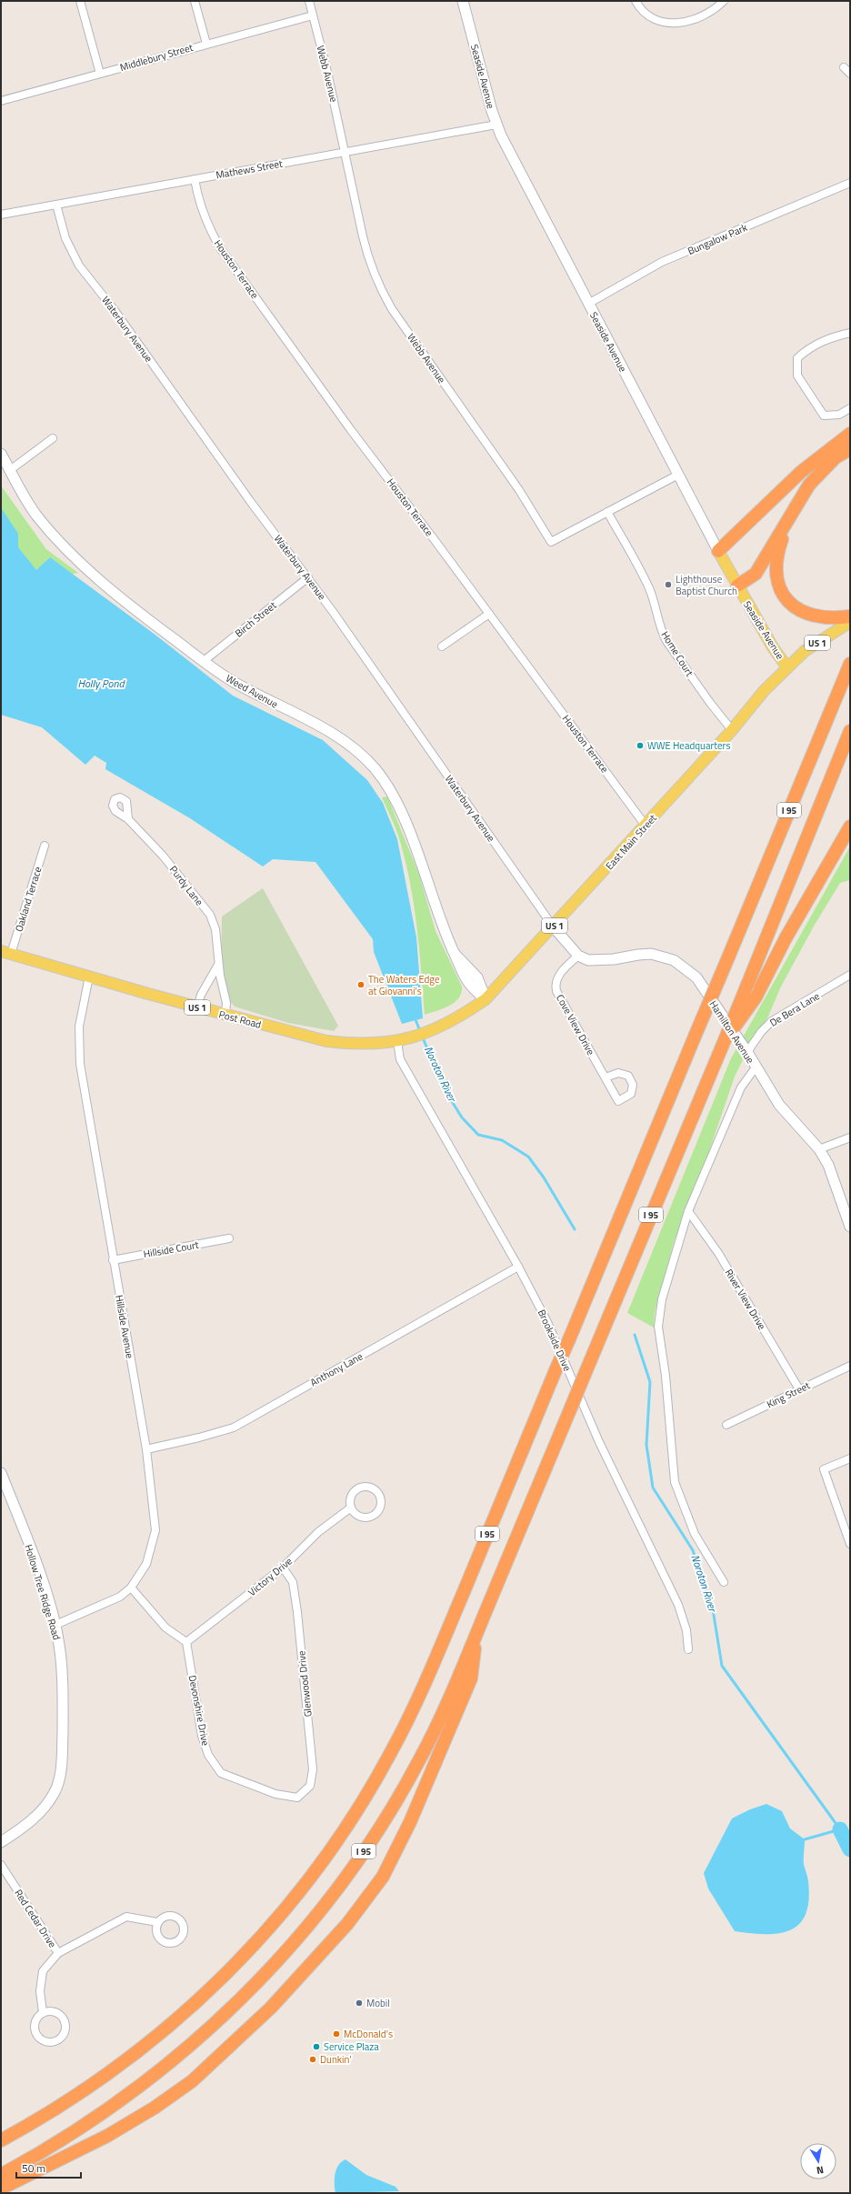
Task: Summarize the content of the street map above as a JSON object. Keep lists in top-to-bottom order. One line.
{"streets":{"highway":["I 95"],"main road":["Seaside Avenue","US 1","East Main Street","Post Road"],"street":["Middlebury Street","Webb Avenue","Mathews Street","Bungalow Park","Houston Terrace","Waterbury Avenue","Birch Street","Home Court","Weed Avenue","Purdy Lane","Oakland Terrace","De Bera Lane","Cove View Drive","Hamilton Avenue","Hillside Court","River View Drive","Hillside Avenue","Brookside Drive","Anthony Lane","King Street","Victory Drive","Hollow Tree Ridge Road","Glenwood Drive","Devonshire Drive","Red Cedar Drive"]},"crossings":[["Middlebury Street","Webb Avenue"],["Webb Avenue","Seaside Avenue"],["Webb Avenue","Mathews Street"],["Webb Avenue","Home Court"],["Seaside Avenue","Mathews Street"],["Seaside Avenue","Bungalow Park"],["Seaside Avenue","East Main Street"],["Mathews Street","Houston Terrace"],["Mathews Street","Waterbury Avenue"],["Houston Terrace","East Main Street"],["Waterbury Avenue","Birch Street"],["Waterbury Avenue","East Main Street"],["Birch Street","Weed Avenue"],["Home Court","East Main Street"],["Weed Avenue","East Main Street"],["East Main Street","Post Road"],["East Main Street","Brookside Drive"],["Purdy Lane","Post Road"],["Oakland Terrace","Post Road"],["De Bera Lane","Hamilton Avenue"],["Post Road","Hillside Avenue"],["Post Road","Brookside Drive"],["Cove View Drive","Hamilton Avenue"],["Hillside Court","Hillside Avenue"],["River View Drive","King Street"],["Hillside Avenue","Anthony Lane"],["Hillside Avenue","Hollow Tree Ridge Road"],["Brookside Drive","Anthony Lane"],["Victory Drive","Glenwood Drive"],["Victory Drive","Devonshire Drive"],["Glenwood Drive","Devonshire Drive"]],"water":["Holly Pond","Noroton River"],"places":["Lighthouse Baptist Church","WWE Headquarters","The Waters Edge at Giovanni's","Mobil","McDonald's","Service Plaza","Dunkin'"],"scale_bar":"50 m","north":"bottom"}
